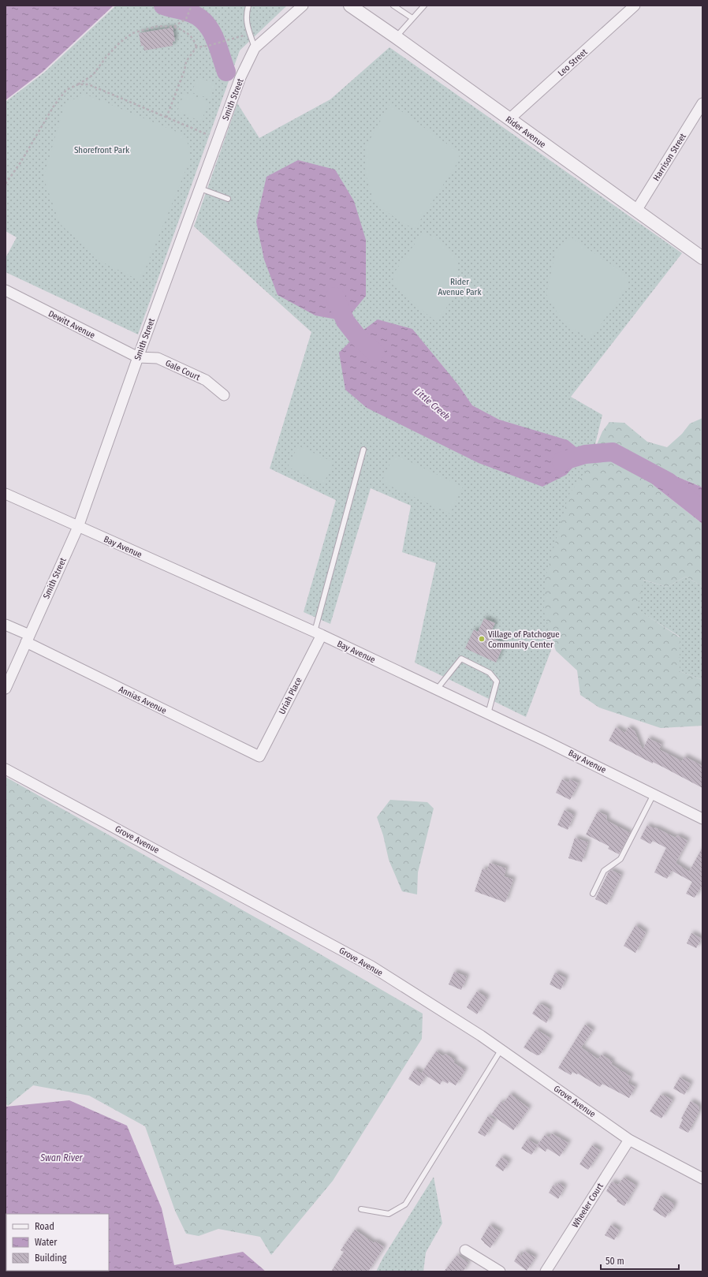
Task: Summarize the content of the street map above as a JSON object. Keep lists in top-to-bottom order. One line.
{"streets":{"street":["Leo Street","Smith Street","Rider Avenue","Harrison Street","Dewitt Avenue","Gale Court","Bay Avenue","Uriah Place","Annias Avenue","Grove Avenue","Wheeler Court"]},"crossings":[["Leo Street","Rider Avenue"],["Smith Street","Dewitt Avenue"],["Smith Street","Gale Court"],["Smith Street","Bay Avenue"],["Smith Street","Annias Avenue"],["Rider Avenue","Harrison Street"],["Dewitt Avenue","Gale Court"],["Bay Avenue","Uriah Place"],["Uriah Place","Annias Avenue"],["Grove Avenue","Wheeler Court"]],"water":["Little Creek","Swan River"],"parks":["Shorefront Park","Rider Avenue Park"],"places":["Village of Patchogue Community Center"],"legend":["Road","Water","Building"],"scale_bar":"50 m"}
